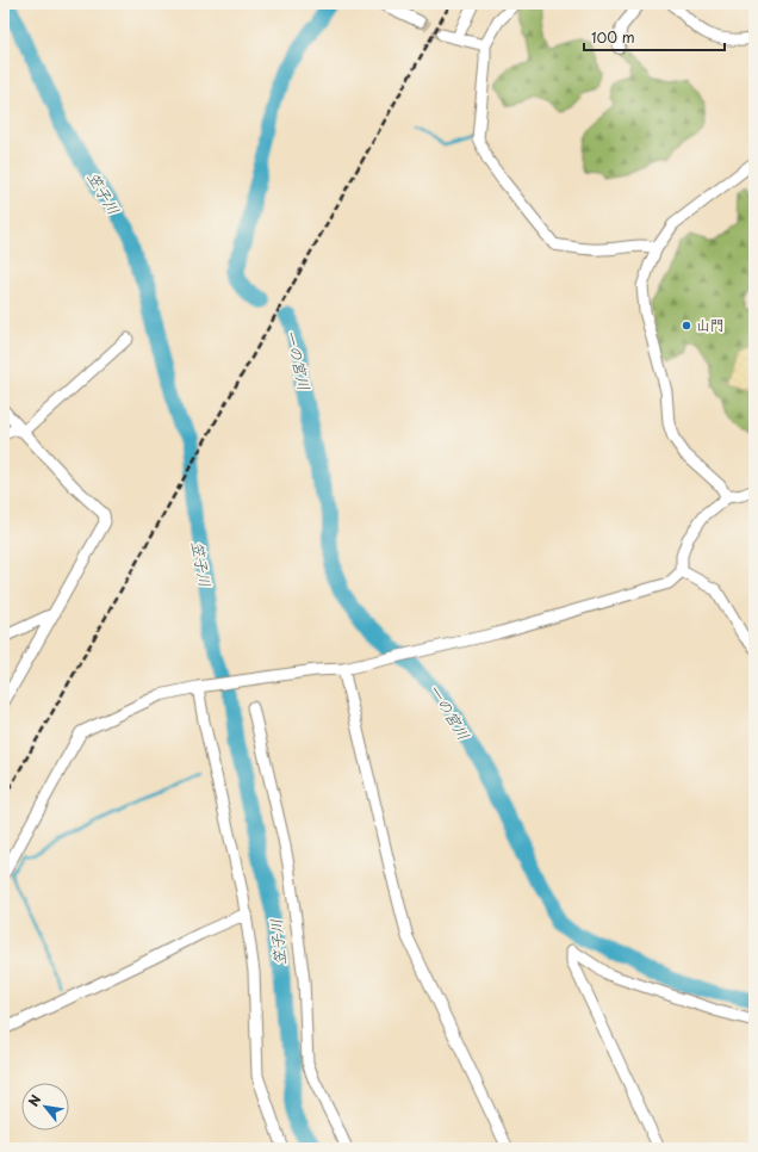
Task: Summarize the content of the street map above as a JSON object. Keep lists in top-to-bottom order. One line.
{"water":["笠子川","一の宮川"],"places":["山門"],"scale_bar":"100 m","north":"top left"}
